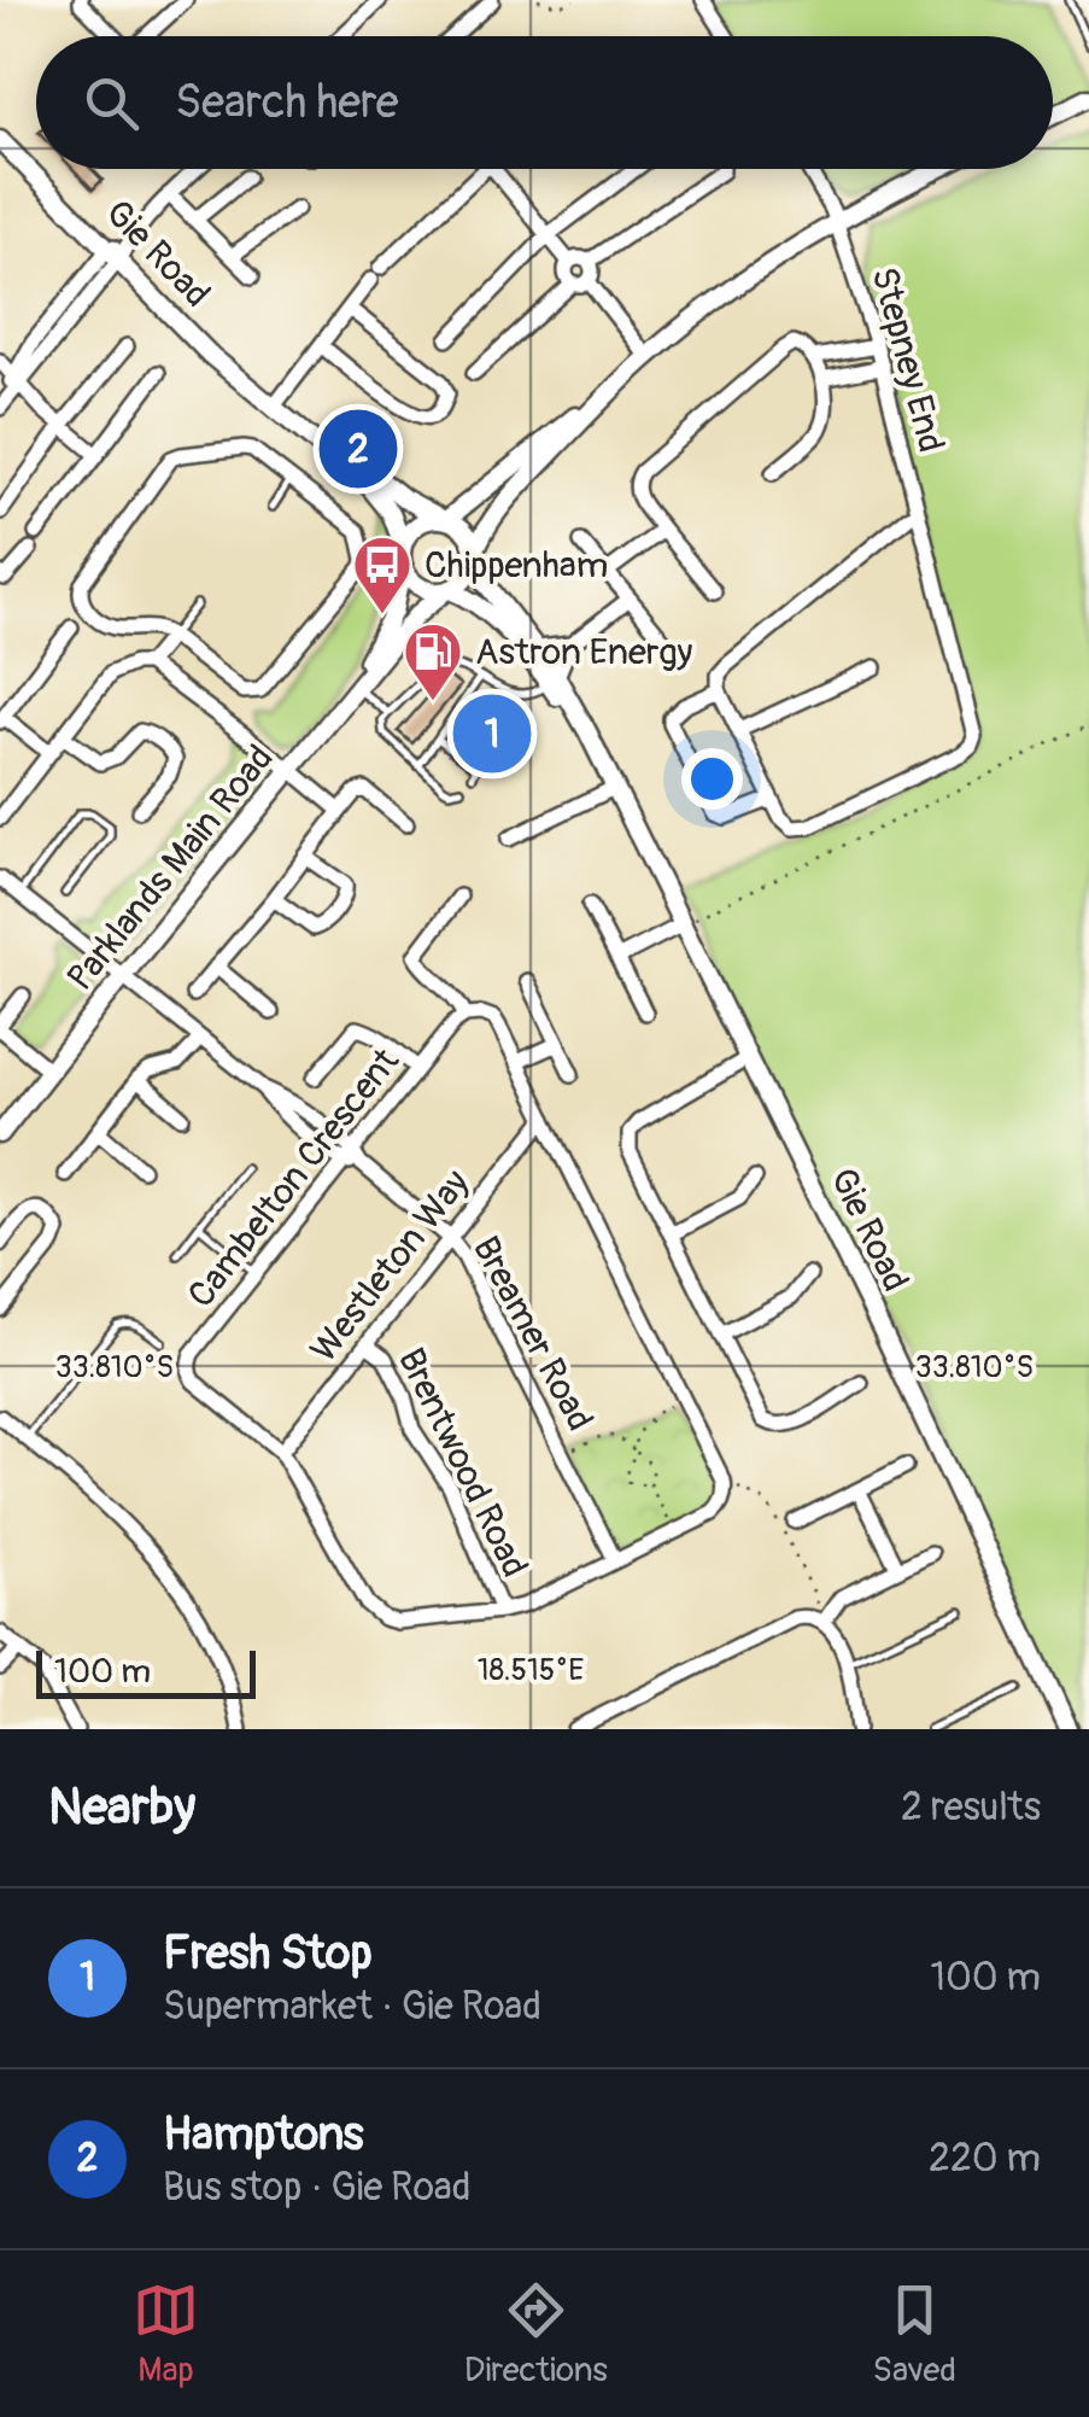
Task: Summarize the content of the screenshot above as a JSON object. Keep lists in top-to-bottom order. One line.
{"streets":{"street":["Gie Road","Stepney End","Parklands Main Road","Cambelton Crescent","Westleton Way","Breamer Road","Brentwood Road"]},"crossings":[["Gie Road","Parklands Main Road"],["Parklands Main Road","Breamer Road"],["Cambelton Crescent","Westleton Way"],["Cambelton Crescent","Breamer Road"],["Cambelton Crescent","Brentwood Road"],["Westleton Way","Breamer Road"],["Westleton Way","Brentwood Road"]],"places":{"bus stop":["Chippenham"],"fuel station":["Astron Energy"]},"scale_bar":"100 m","page":{"search":"Search here","pins":["2","1"],"scale":"100 m","heading":["Nearby","2 results"],"list":[{"mark":"1","name":"Fresh Stop","note":"Supermarket · Gie Road","value":"100 m"},{"mark":"2","name":"Hamptons","note":"Bus stop · Gie Road","value":"220 m"}],"nav":["Map","Directions","Saved"]},"coordinates":["33.810°S","18.515°E"]}
